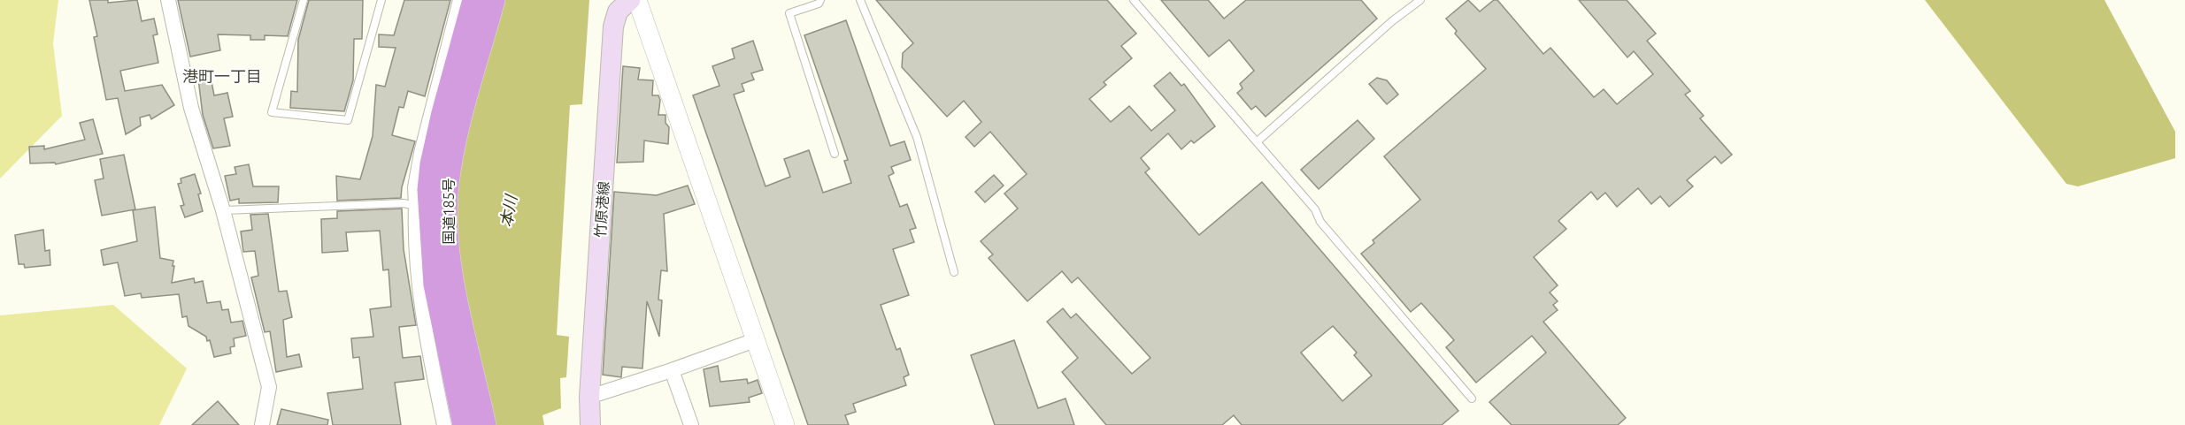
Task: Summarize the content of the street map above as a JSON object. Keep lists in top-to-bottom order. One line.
{"streets":{"highway":["国道185号"],"main road":["竹原港線"]},"districts":["港町一丁目"],"water":["本川"]}
